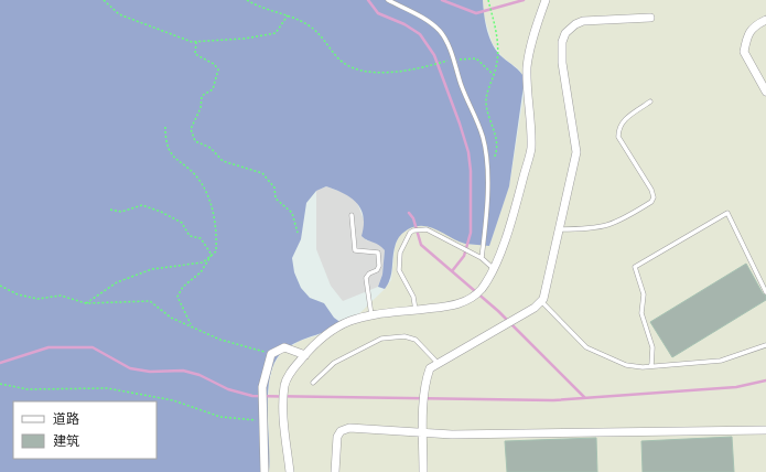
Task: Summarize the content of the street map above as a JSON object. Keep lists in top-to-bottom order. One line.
{"legend":["道路","建筑"]}
